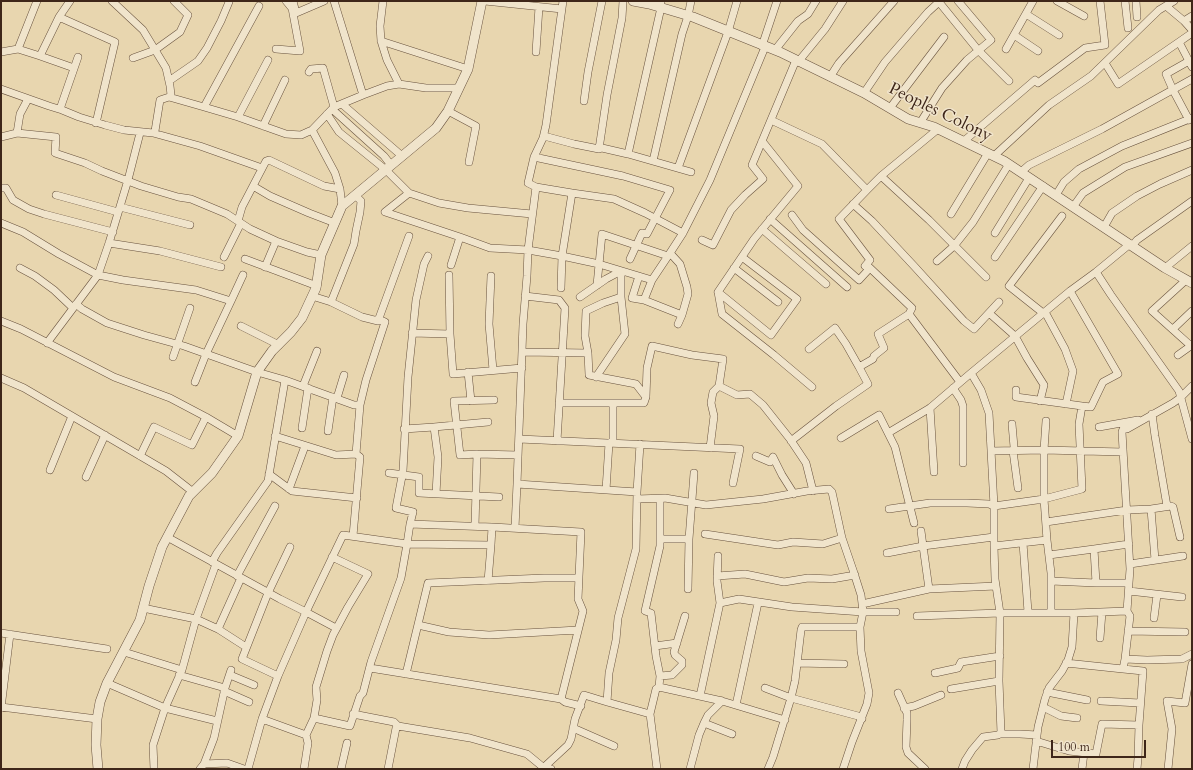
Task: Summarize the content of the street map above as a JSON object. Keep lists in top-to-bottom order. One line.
{"streets":{"street":["Peoples Colony"]},"scale_bar":"100 m"}
